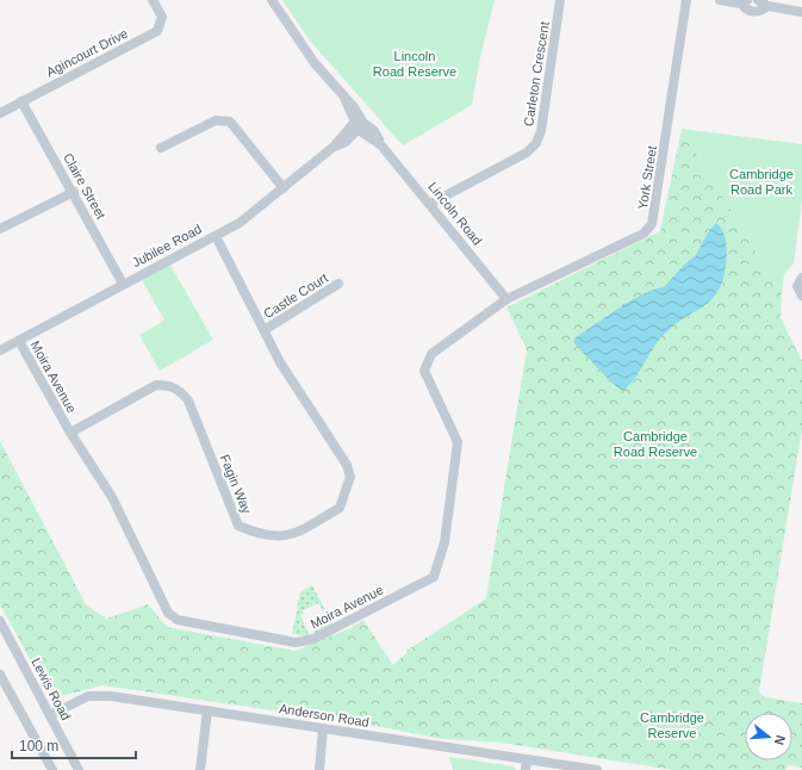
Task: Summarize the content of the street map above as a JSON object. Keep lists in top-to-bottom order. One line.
{"streets":{"street":["Agincourt Drive","Carleton Crescent","York Street","Claire Street","Lincoln Road","Jubilee Road","Castle Court","Moira Avenue","Fagin Way","Lewis Road","Anderson Road"]},"crossings":[["Agincourt Drive","Claire Street"],["Carleton Crescent","Lincoln Road"],["York Street","Lincoln Road"],["York Street","Moira Avenue"],["Claire Street","Jubilee Road"],["Lincoln Road","Jubilee Road"],["Lincoln Road","Moira Avenue"],["Jubilee Road","Moira Avenue"],["Jubilee Road","Fagin Way"],["Castle Court","Fagin Way"],["Moira Avenue","Fagin Way"],["Lewis Road","Anderson Road"]],"parks":["Lincoln Road Reserve","Cambridge Road Park","Cambridge Road Reserve","Cambridge Reserve"],"scale_bar":"100 m","north":"right"}
